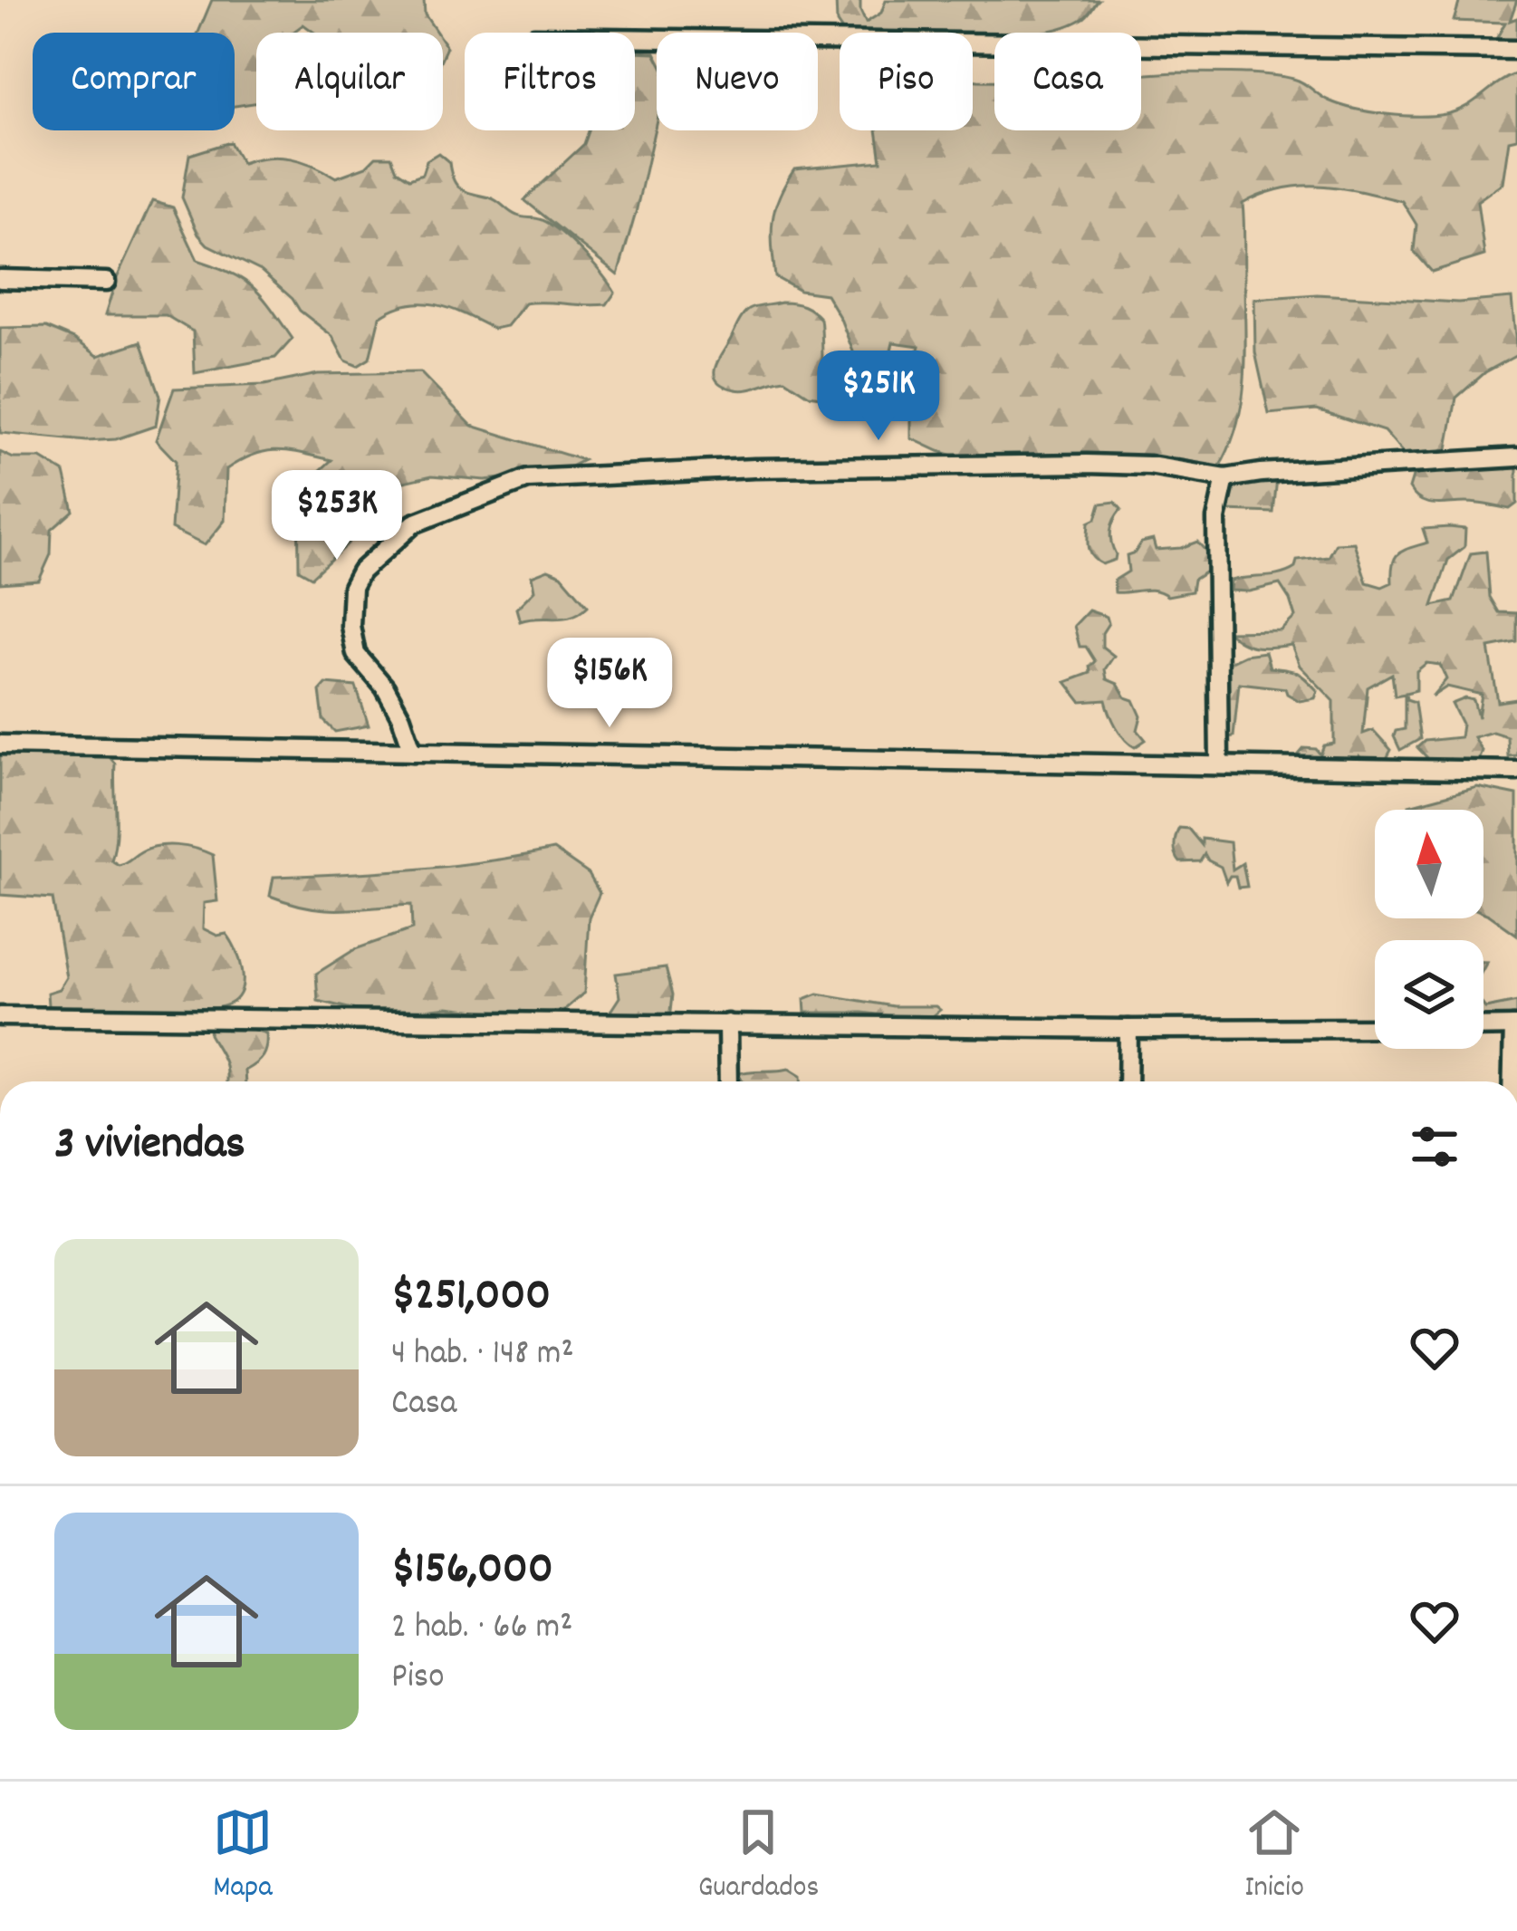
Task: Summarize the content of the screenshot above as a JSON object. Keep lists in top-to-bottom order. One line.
{"north":"top","page":{"chip":["Comprar","Alquilar","Filtros","Nuevo","Piso","Casa"],"price":["$251K","$253K","$156K"],"heading":"3 viviendas","list":[{"name":"$251,000","note":"4 hab. · 148 m² · Casa"},{"name":"$156,000","note":"2 hab. · 66 m² · Piso"}],"tabs":["Mapa","Guardados","Inicio"]}}
